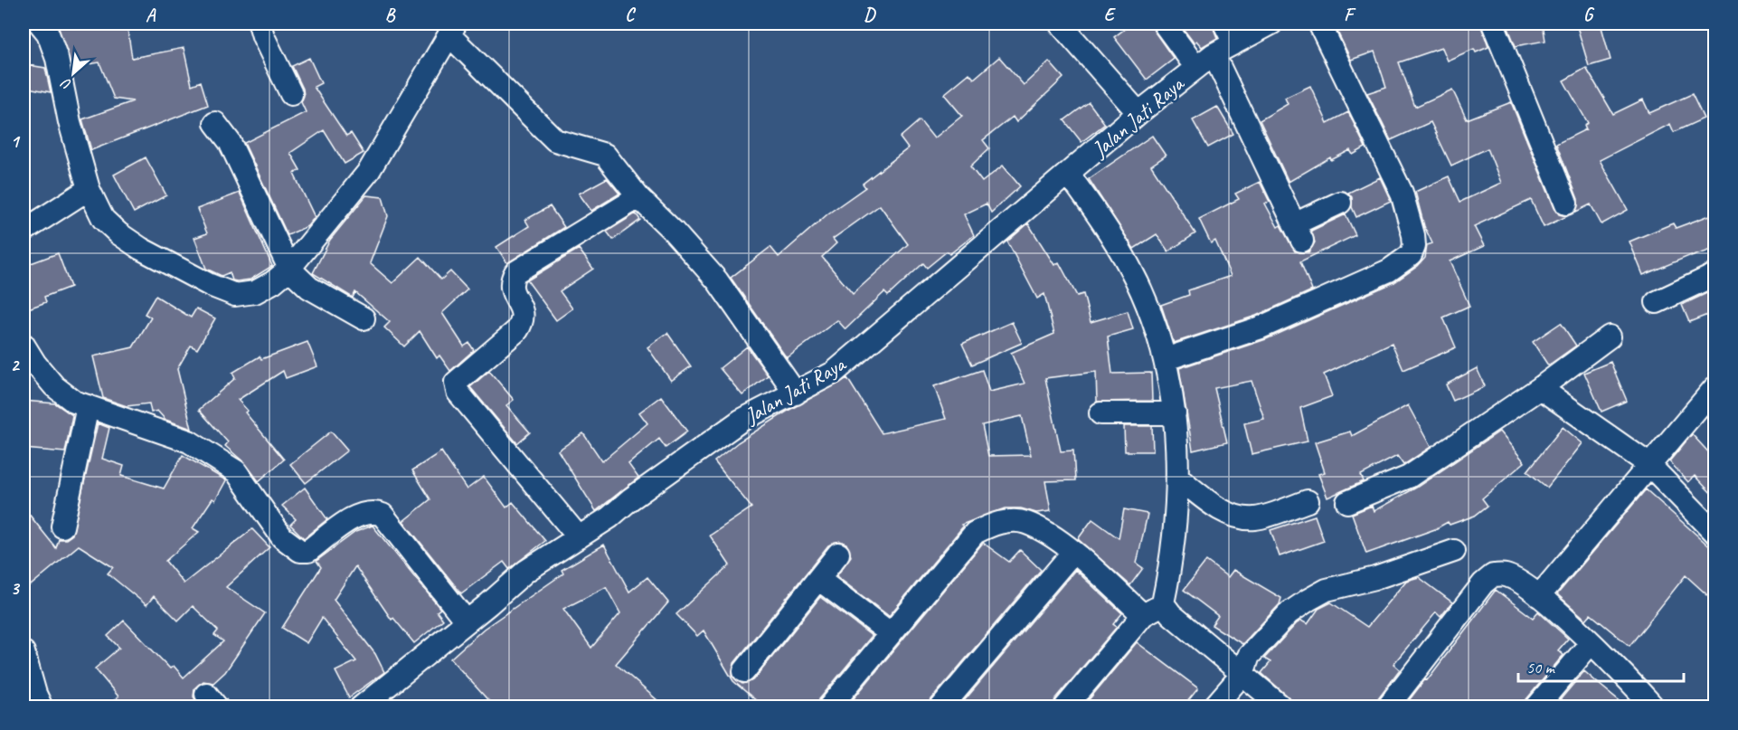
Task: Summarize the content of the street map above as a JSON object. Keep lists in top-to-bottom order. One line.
{"streets":{"street":["Jalan Jati Raya"]},"scale_bar":"50 m","north":"bottom left","grid":{"columns":["A","B","C","D","E","F","G"],"rows":["1","2","3"]}}
